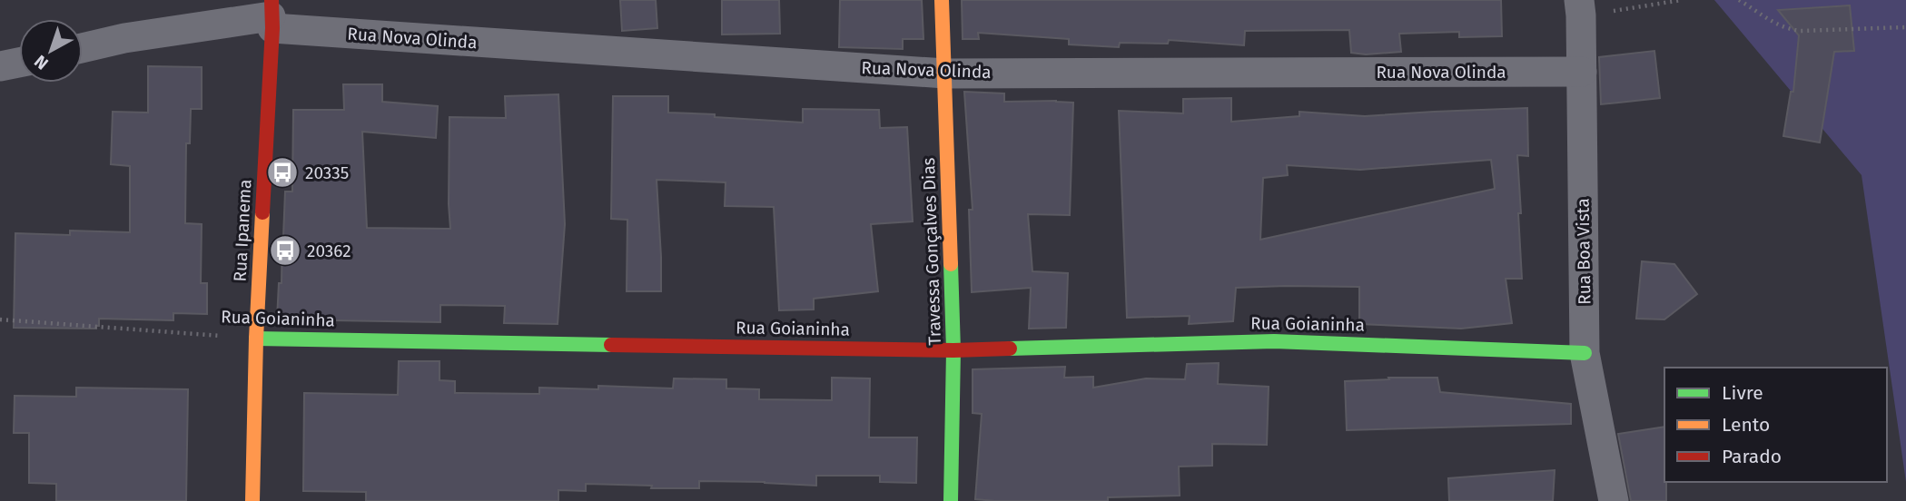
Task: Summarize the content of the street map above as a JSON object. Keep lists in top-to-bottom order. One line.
{"streets":{"street":["Rua Nova Olinda","Rua Ipanema","Travessa Gonçalves Dias","Rua Boa Vista","Rua Goianinha"]},"crossings":[["Rua Nova Olinda","Rua Ipanema"],["Rua Nova Olinda","Travessa Gonçalves Dias"],["Rua Nova Olinda","Rua Boa Vista"],["Rua Ipanema","Rua Goianinha"],["Travessa Gonçalves Dias","Rua Goianinha"],["Rua Boa Vista","Rua Goianinha"]],"places":{"bus stop":["20335","20362"]},"legend":["Livre","Lento","Parado"],"north":"bottom left"}
